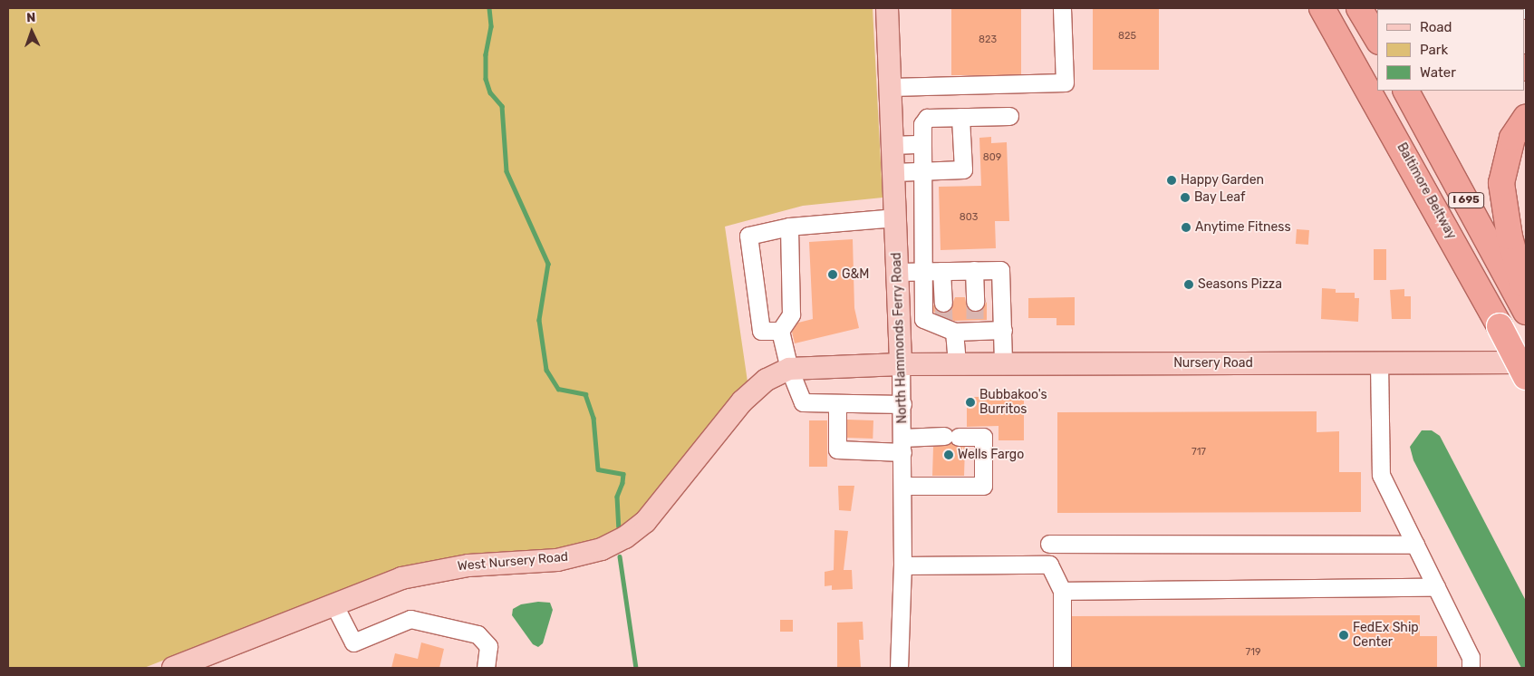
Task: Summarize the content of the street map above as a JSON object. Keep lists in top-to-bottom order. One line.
{"streets":{"highway":["Baltimore Beltway","I 695"],"main road":["North Hammonds Ferry Road","Nursery Road","West Nursery Road"]},"crossings":[["North Hammonds Ferry Road","Nursery Road"],["North Hammonds Ferry Road","West Nursery Road"],["Nursery Road","West Nursery Road"]],"places":["Happy Garden","Bay Leaf","Anytime Fitness","G&M","Seasons Pizza","Bubbakoo's Burritos","Wells Fargo","FedEx Ship Center"],"house_numbers":["825","823","809","803","717","719"],"legend":["Road","Park","Water"],"north":"top"}
